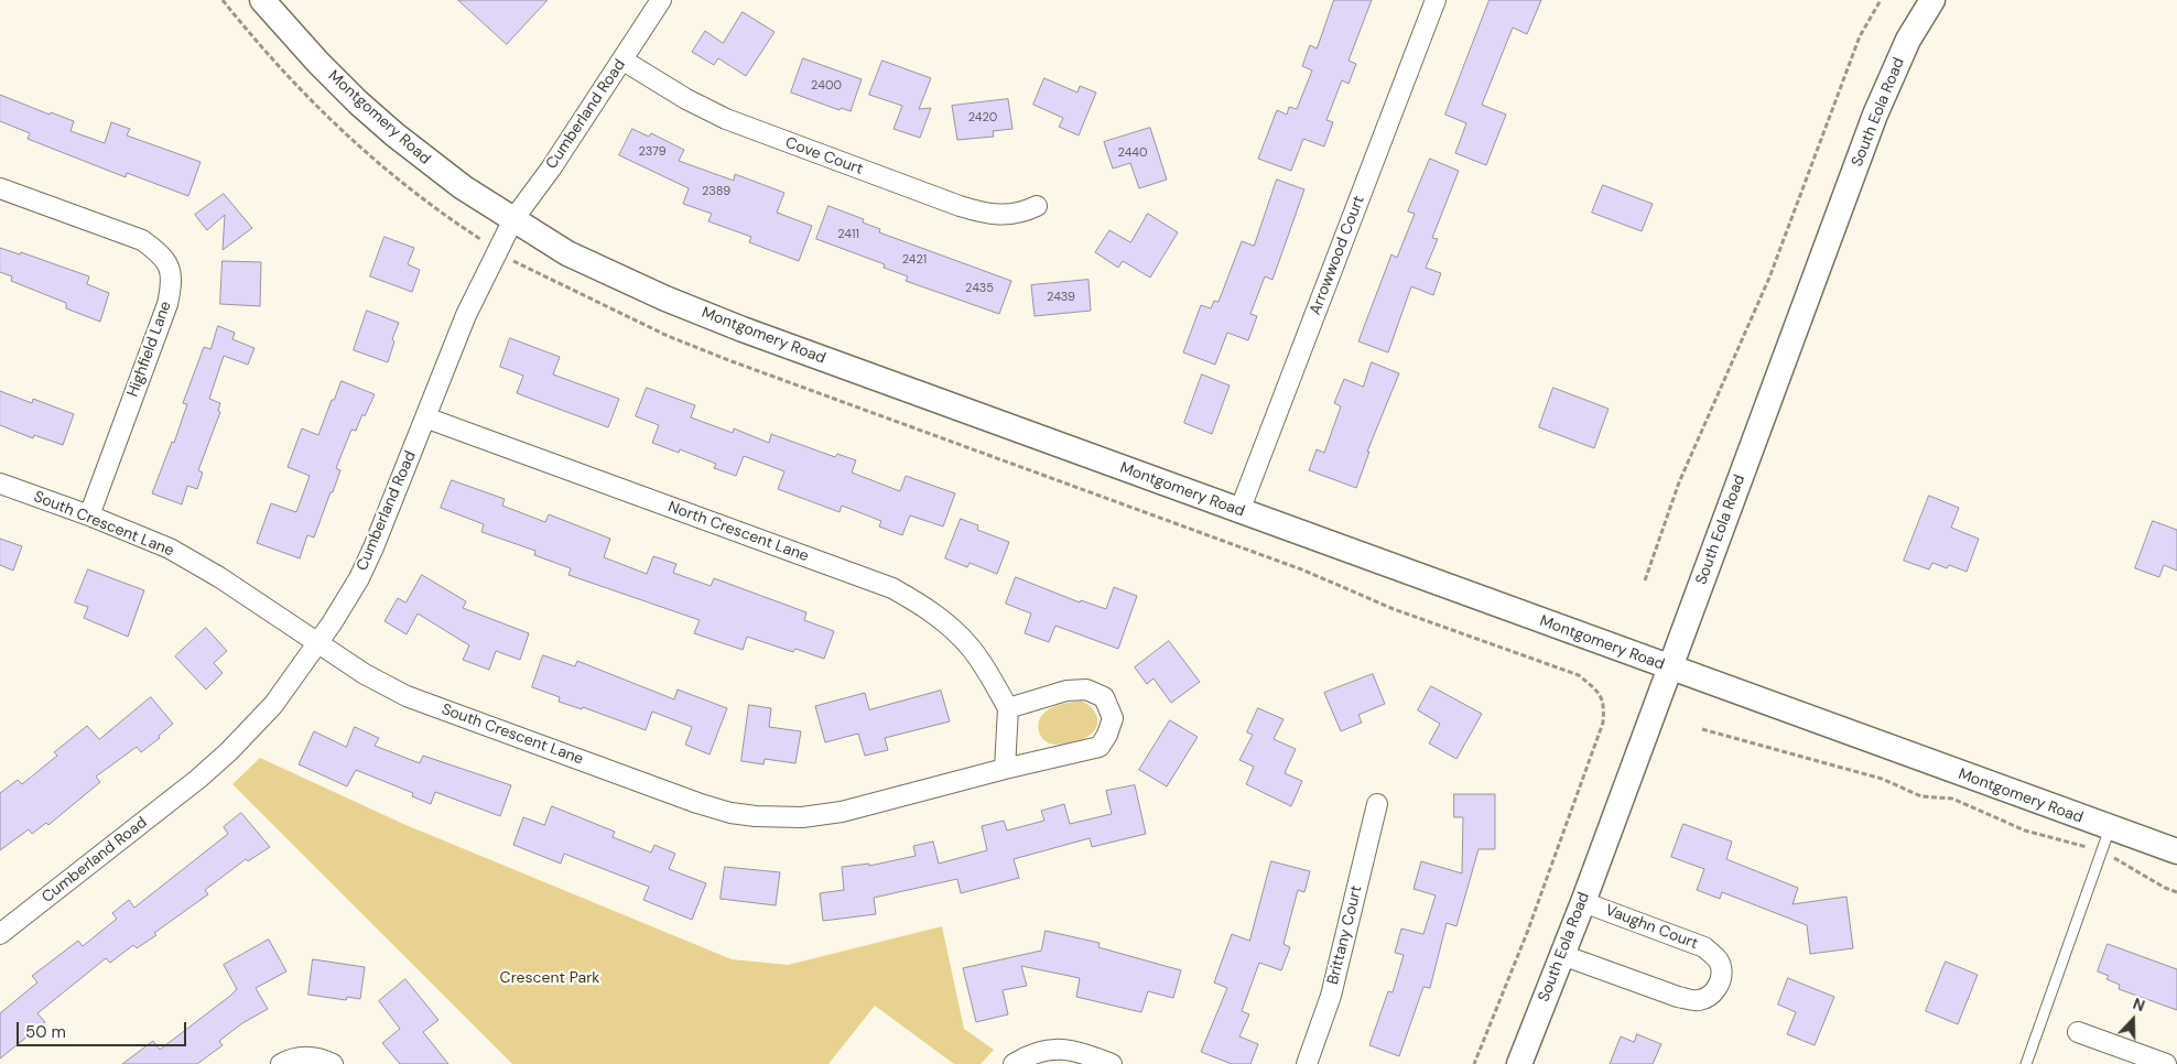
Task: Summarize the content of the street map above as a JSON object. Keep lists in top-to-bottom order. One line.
{"streets":{"street":["South Eola Road","Cumberland Road","Montgomery Road","Cove Court","Arrowwood Court","Highfield Lane","South Crescent Lane","North Crescent Lane","Vaughn Court","Brittany Court"]},"crossings":[["South Eola Road","Montgomery Road"],["South Eola Road","Vaughn Court"],["Cumberland Road","Montgomery Road"],["Cumberland Road","Cove Court"],["Cumberland Road","South Crescent Lane"],["Cumberland Road","North Crescent Lane"],["Montgomery Road","Arrowwood Court"],["Highfield Lane","South Crescent Lane"],["South Crescent Lane","North Crescent Lane"]],"parks":["Crescent Park"],"house_numbers":["2400","2420","2379","2440","2389","2411","2421","2435","2439"],"scale_bar":"50 m","north":"top"}
